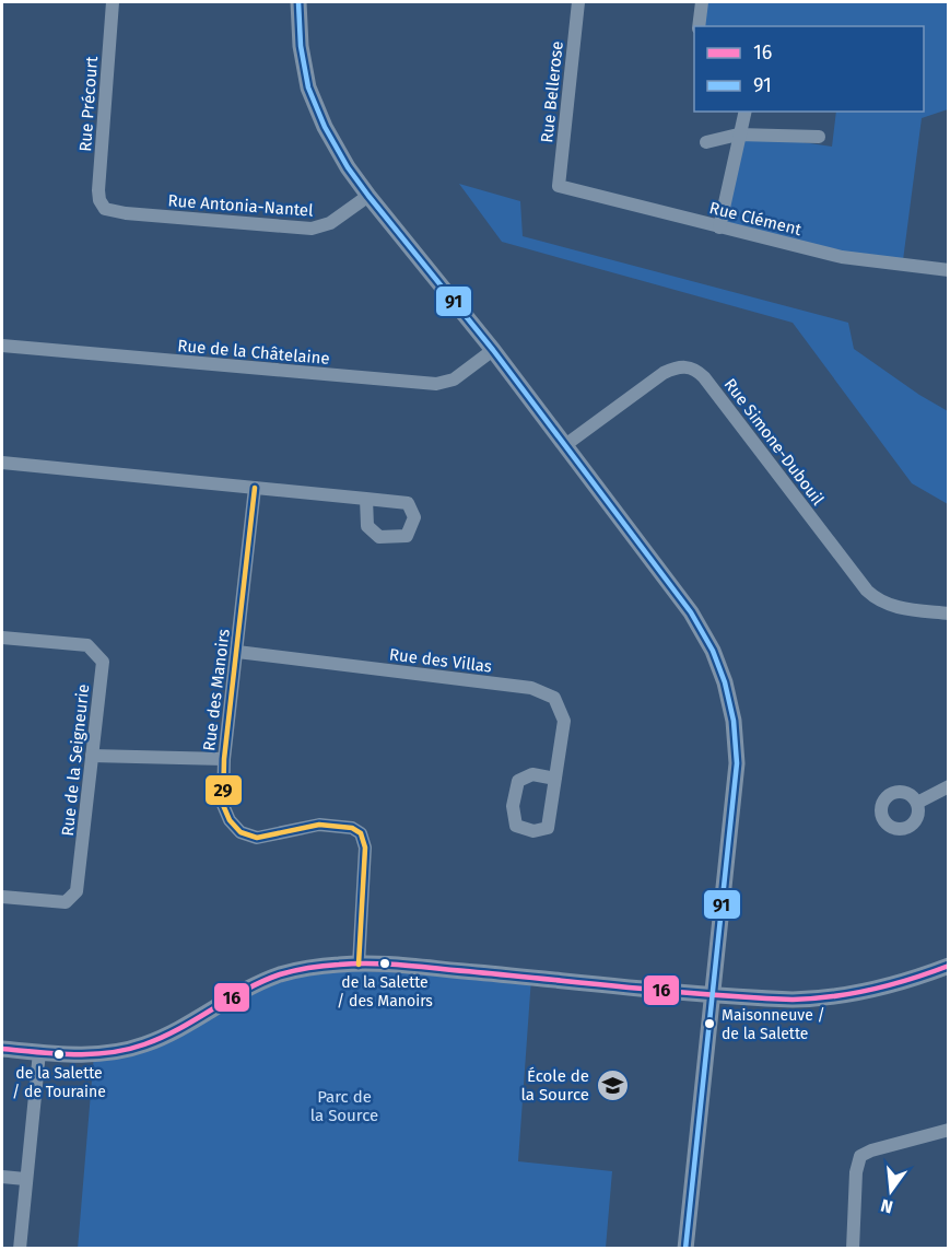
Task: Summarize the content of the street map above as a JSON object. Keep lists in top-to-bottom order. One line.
{"streets":{"street":["Rue Bellerose","Rue Précourt","Rue Antonia-Nantel","Rue Clément","Rue de la Châtelaine","Rue Simone-Dubouil","Rue des Villas","Rue des Manoirs","Rue de la Seigneurie"]},"crossings":[["Rue Bellerose","Rue Clément"],["Rue Précourt","Rue Antonia-Nantel"],["Rue des Villas","Rue des Manoirs"]],"parks":["Parc de la Source"],"places":{"other":["de la Salette / des Manoirs","Maisonneuve / de la Salette","de la Salette / de Touraine"],"school or university":["École de la Source"]},"lines":["transit line 91","transit line 29","transit line 16"],"legend":["16","91"],"north":"bottom"}
